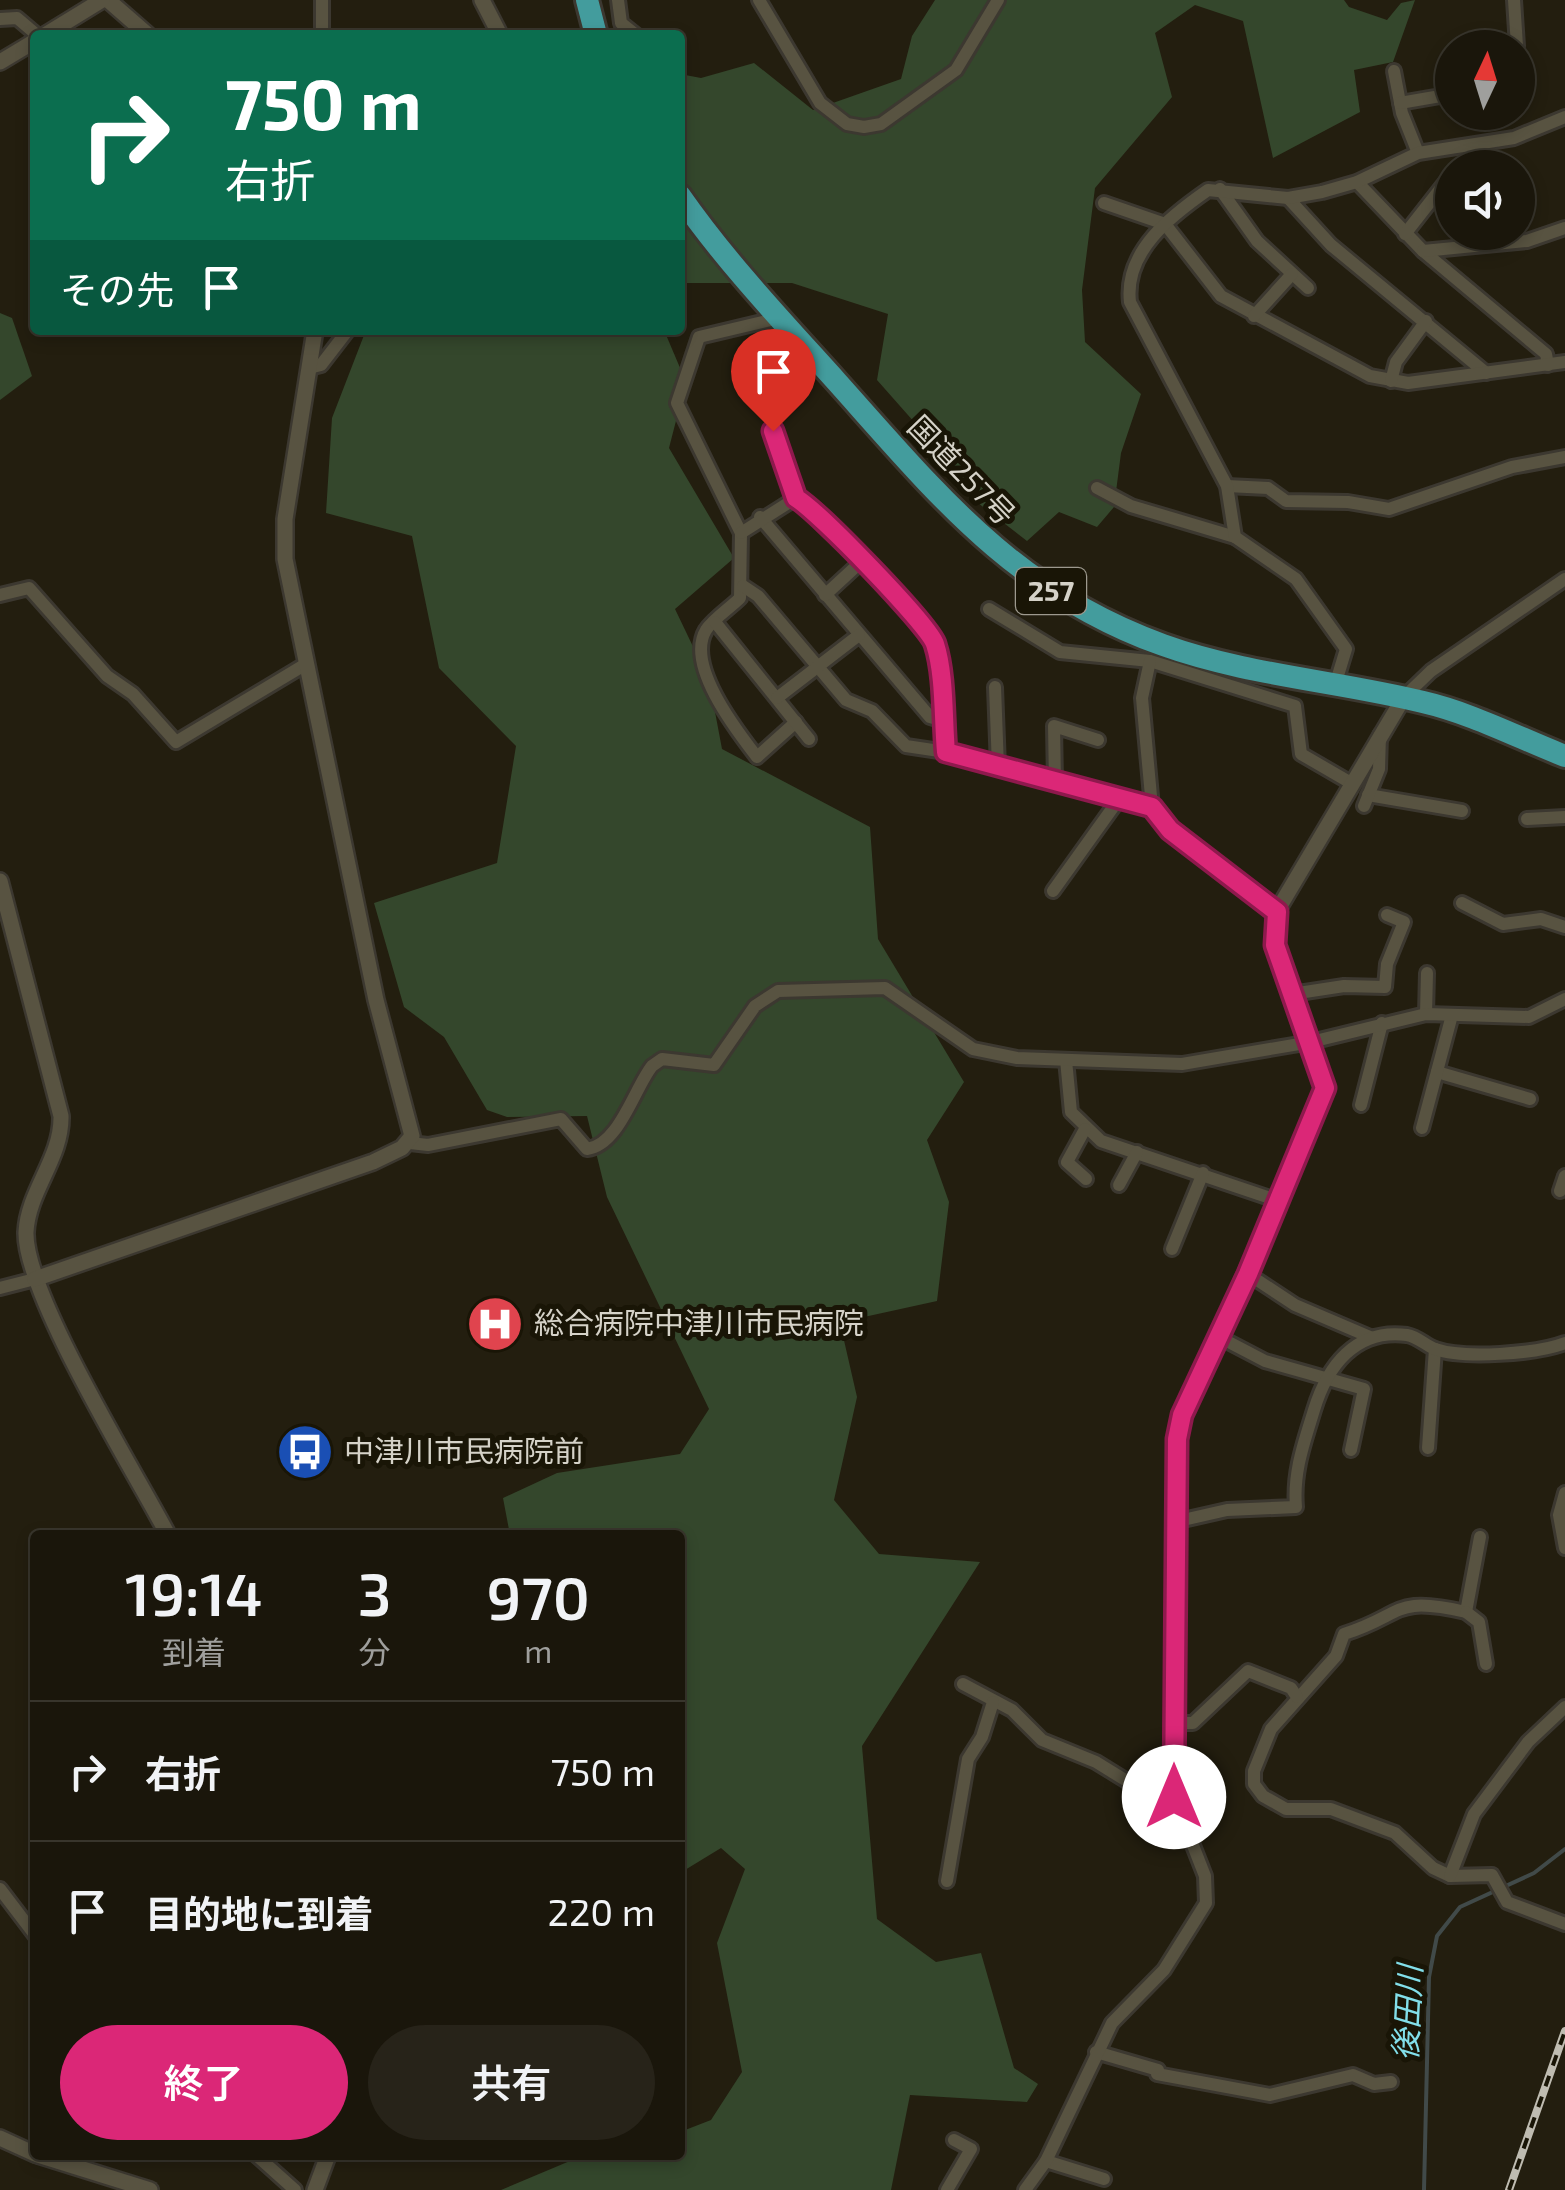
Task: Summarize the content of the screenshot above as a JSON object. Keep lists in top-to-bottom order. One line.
{"streets":{"highway":["国道257号","257"]},"water":["後田川"],"places":{"hospital":["総合病院中津川市民病院"],"bus stop":["中津川市民病院前"]},"north":"top","page":{"turn":["750 m","右折"],"then":"その先","eta":["19:14","到着","3","分","970","m"],"list":[{"name":"右折","value":"750 m"},{"name":"目的地に到着","value":"220 m"}],"buttons":["終了","共有"]}}
